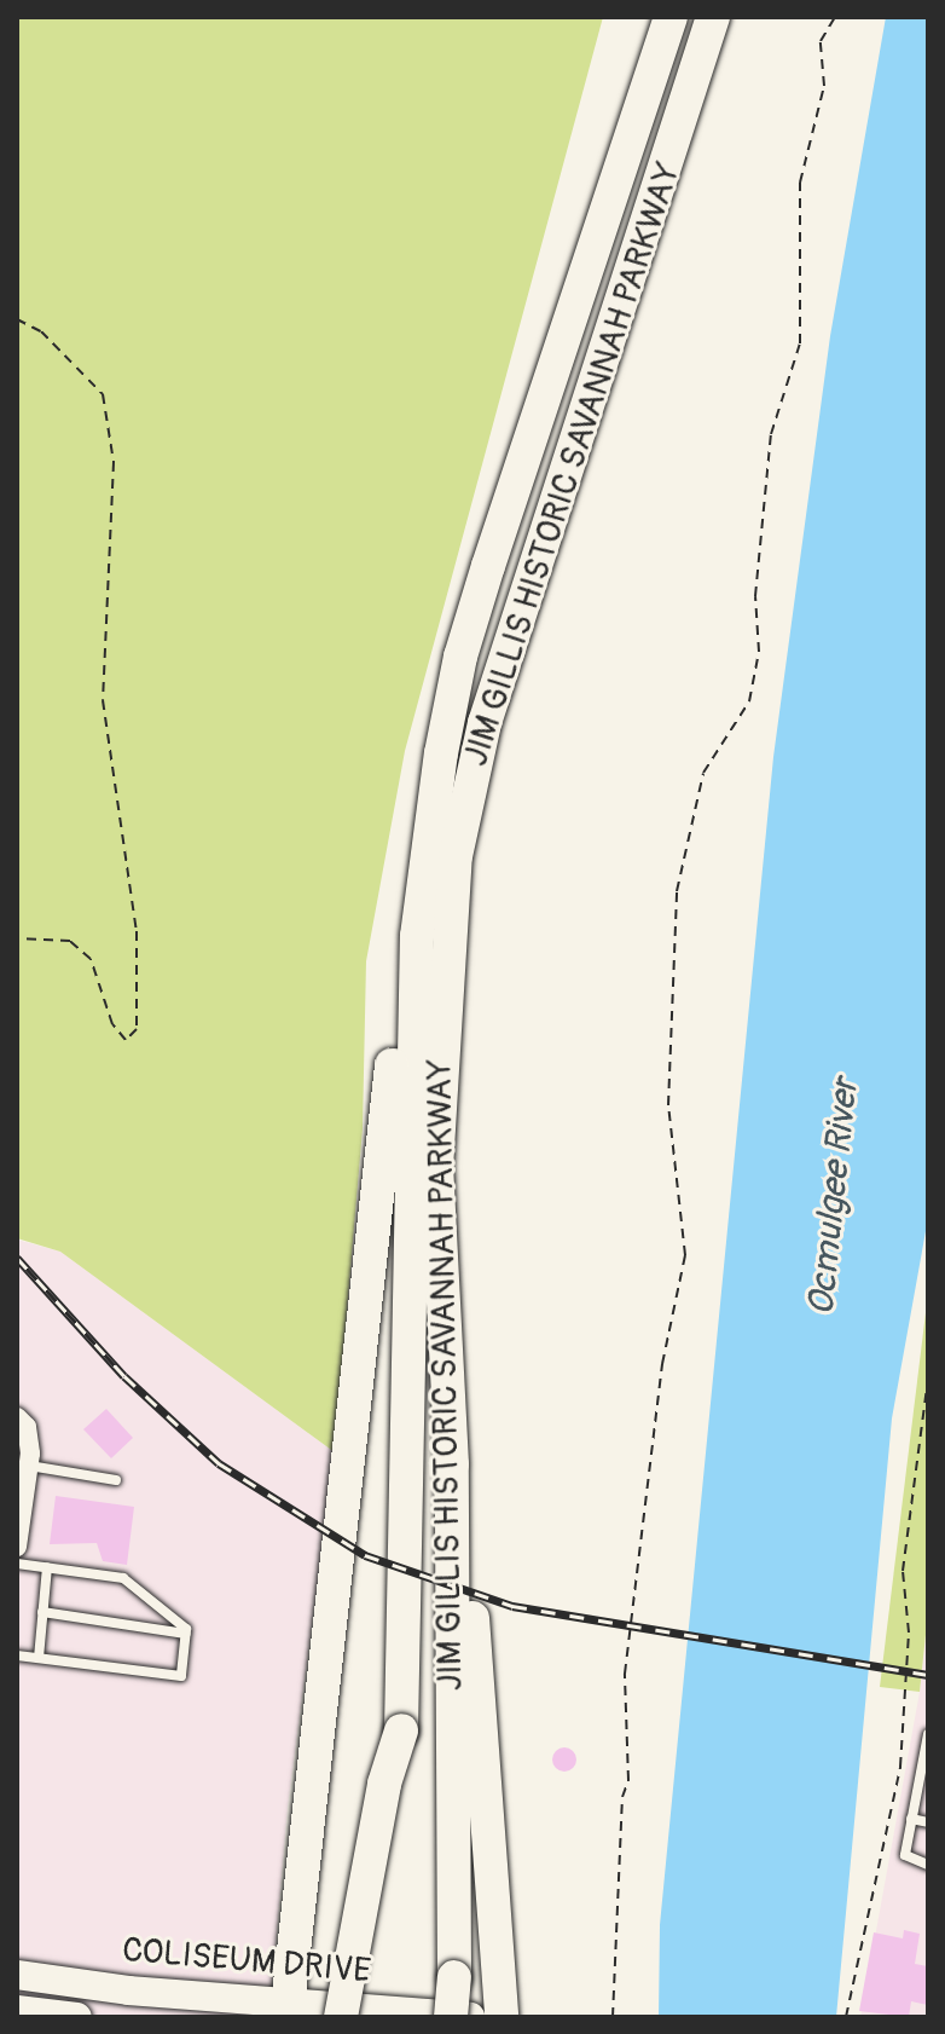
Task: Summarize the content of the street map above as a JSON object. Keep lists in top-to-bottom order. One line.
{"streets":{"highway":["JIM GILLIS HISTORIC SAVANNAH PARKWAY"],"main road":["COLISEUM DRIVE"]},"water":["Ocmulgee River"]}
